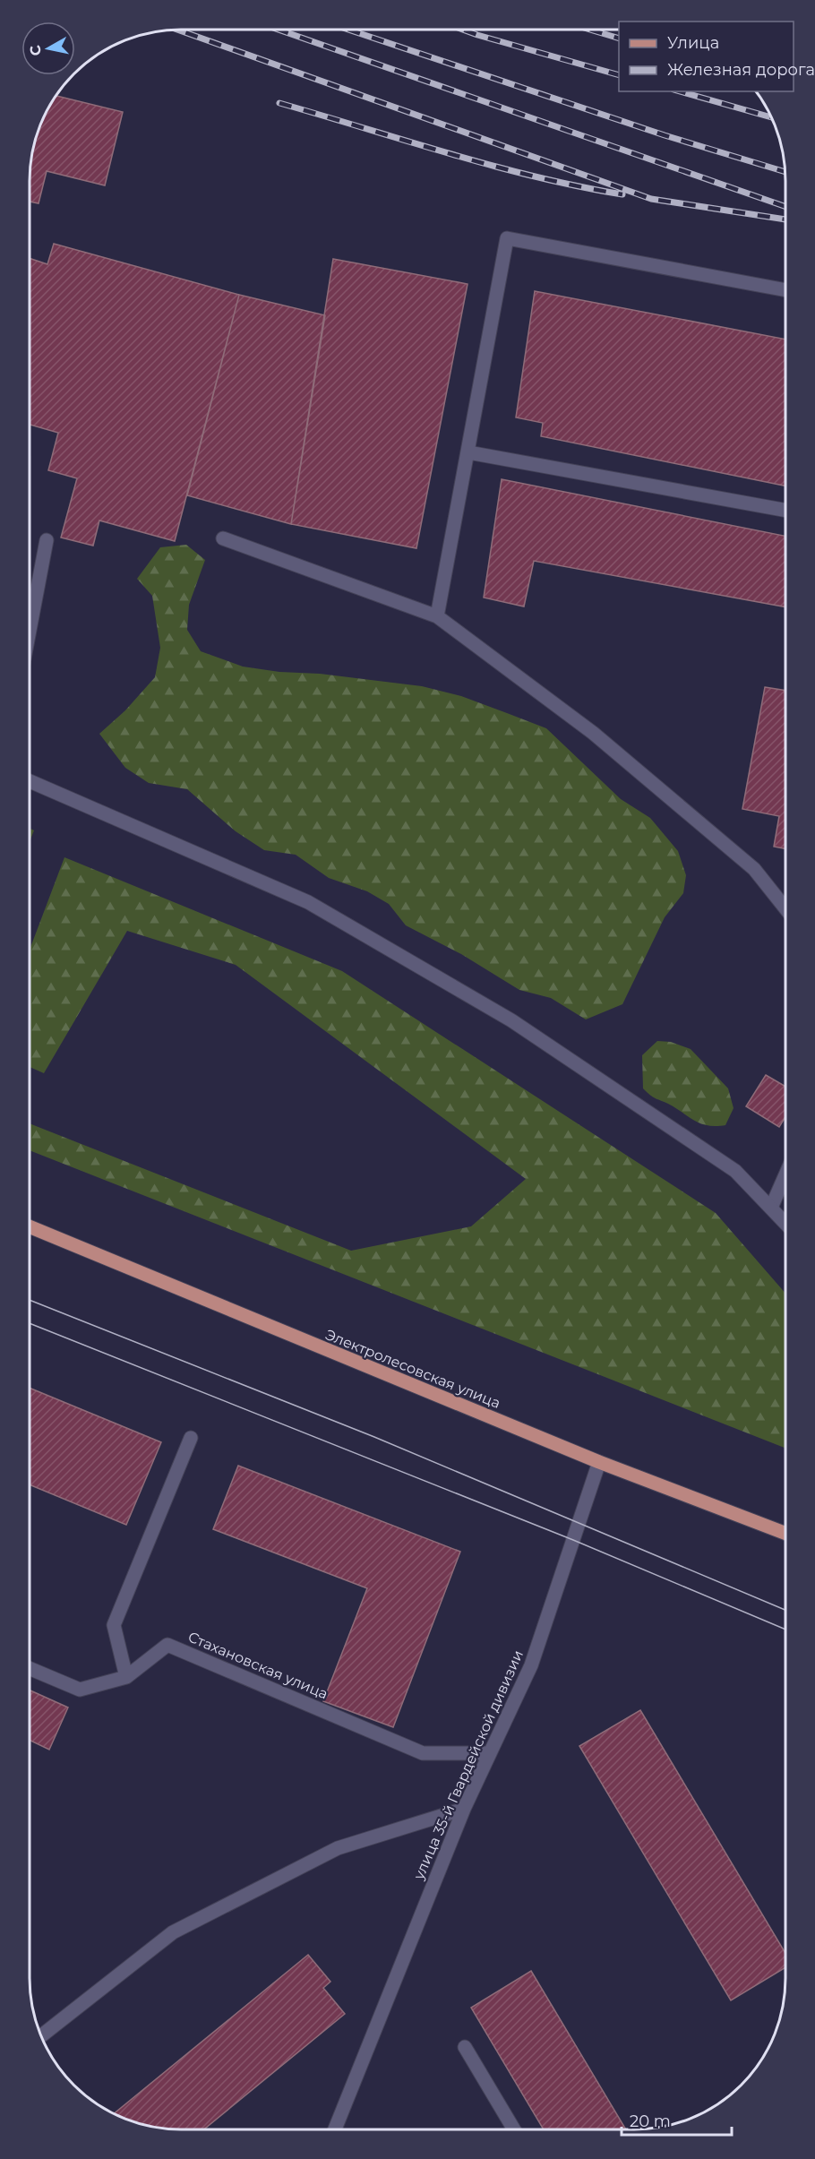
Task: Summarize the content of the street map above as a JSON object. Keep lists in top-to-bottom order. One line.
{"streets":{"main road":["Электролесовская улица"],"street":["Стахановская улица","улица 35-й Гвардейской дивизии"]},"crossings":[["Электролесовская улица","улица 35-й Гвардейской дивизии"],["Стахановская улица","улица 35-й Гвардейской дивизии"]],"legend":["Улица","Железная дорога"],"scale_bar":"20 m","north":"left"}
